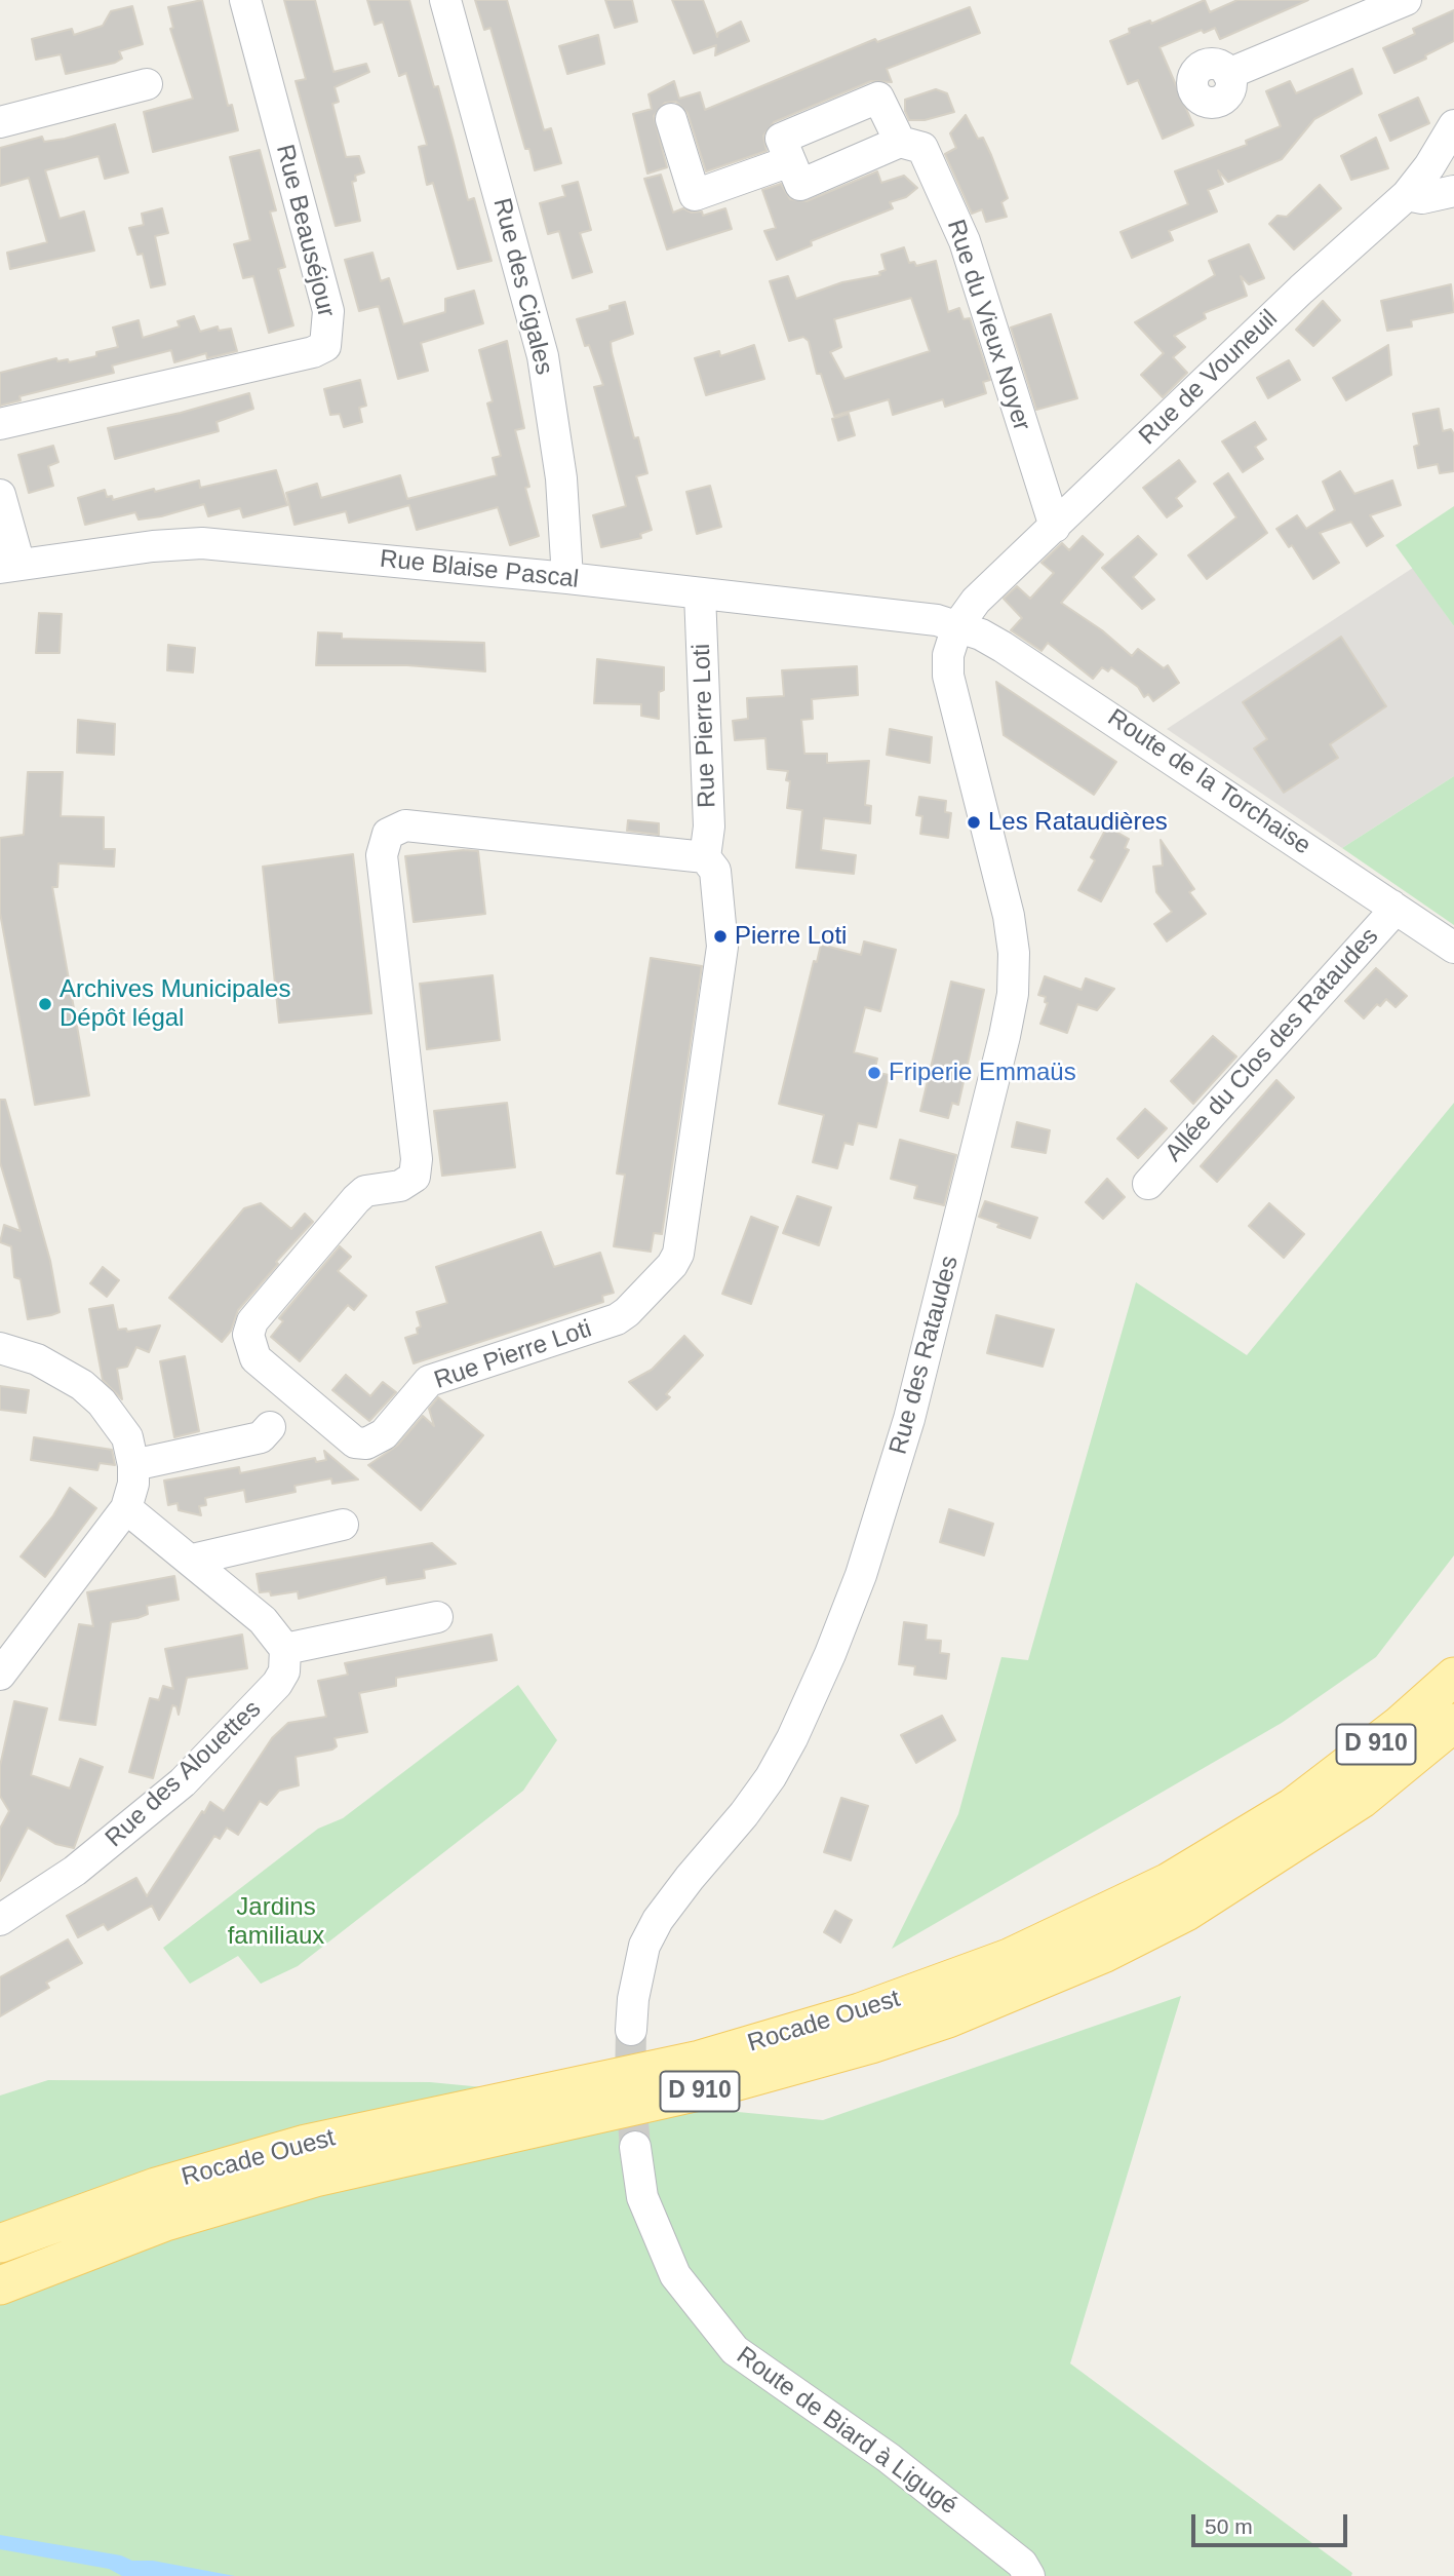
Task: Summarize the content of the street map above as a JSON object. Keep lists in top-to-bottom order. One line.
{"streets":{"main road":["D 910","Rocade Ouest"],"street":["Rue Beauséjour","Rue des Cigales","Rue du Vieux Noyer","Rue de Vouneuil","Rue Blaise Pascal","Rue Pierre Loti","Route de la Torchaise","Allée du Clos des Rataudes","Rue des Rataudes","Rue des Alouettes","Route de Biard à Ligugé"]},"crossings":[["Rue des Cigales","Rue Blaise Pascal"],["Rue du Vieux Noyer","Rue de Vouneuil"],["Rue de Vouneuil","Rue Blaise Pascal"],["Rue de Vouneuil","Route de la Torchaise"],["Rue de Vouneuil","Rue des Rataudes"],["Rue Blaise Pascal","Rue Pierre Loti"],["Rue Blaise Pascal","Route de la Torchaise"],["Rue Blaise Pascal","Rue des Rataudes"],["Route de la Torchaise","Allée du Clos des Rataudes"],["Route de la Torchaise","Rue des Rataudes"]],"parks":["Jardins familiaux"],"places":["Les Rataudières","Pierre Loti","Archives Municipales Dépôt légal","Friperie Emmaüs"],"scale_bar":"50 m"}
